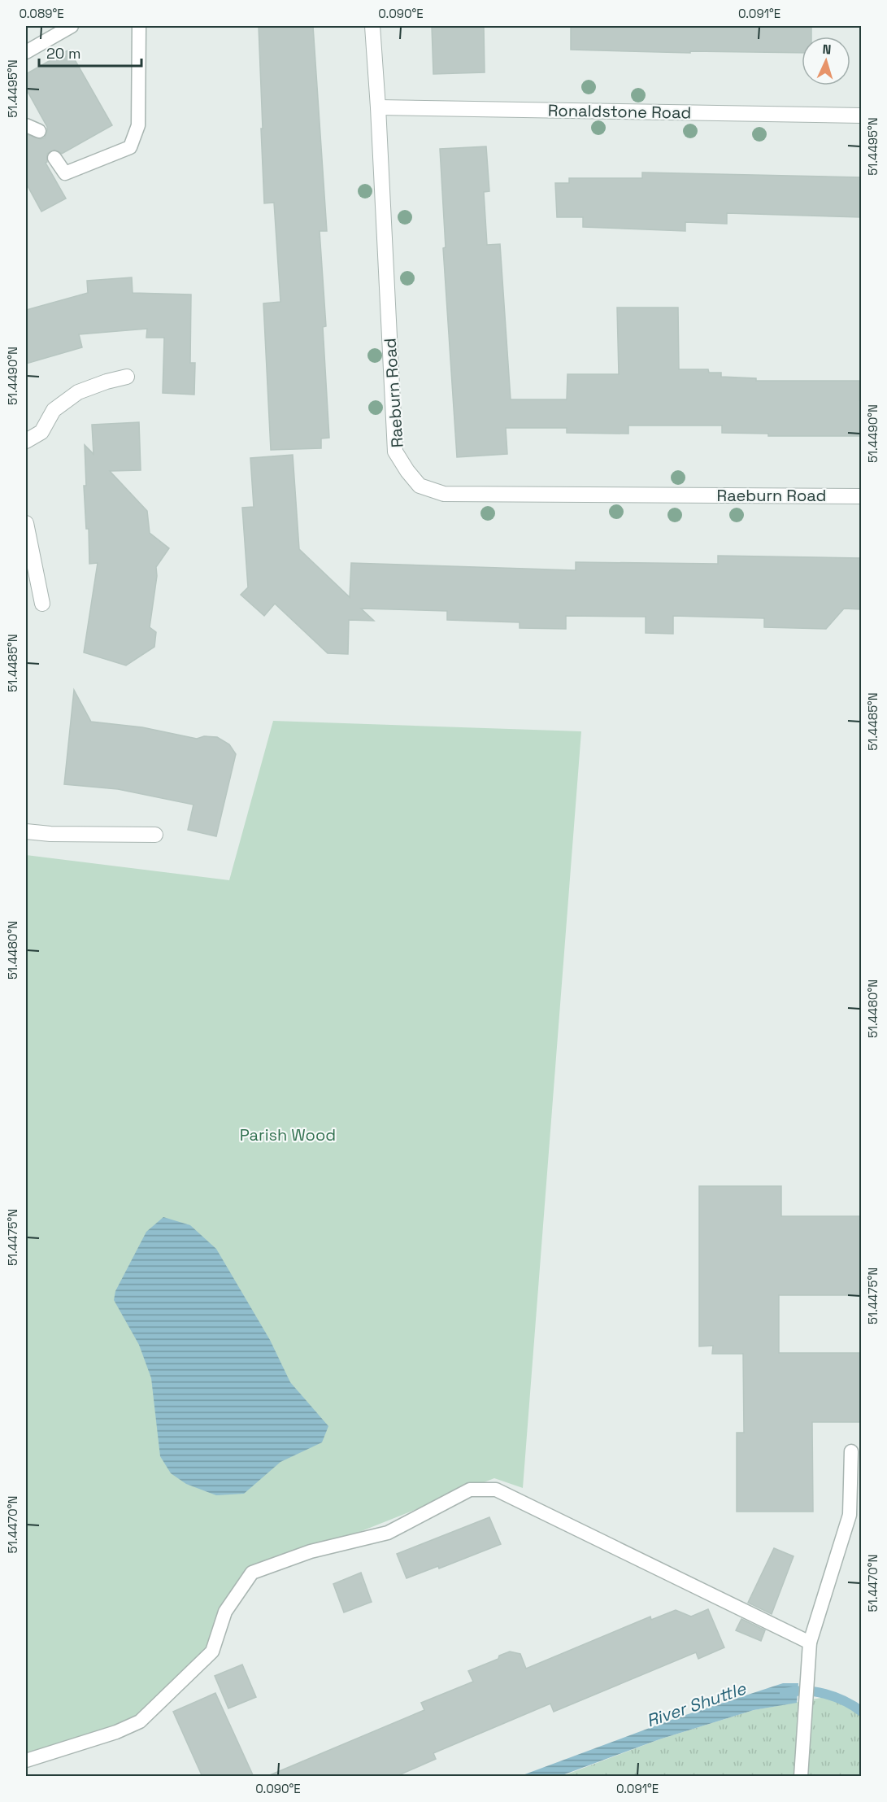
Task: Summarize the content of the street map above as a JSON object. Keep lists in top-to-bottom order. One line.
{"streets":{"street":["Ronaldstone Road","Raeburn Road"]},"crossings":[["Ronaldstone Road","Raeburn Road"]],"water":["River Shuttle"],"parks":["Parish Wood"],"scale_bar":"20 m","north":"top","coordinates":["0.089°E","0.090°E","0.091°E","51.4495°N","51.4490°N","51.4485°N","51.4480°N","51.4475°N","51.4470°N"]}
